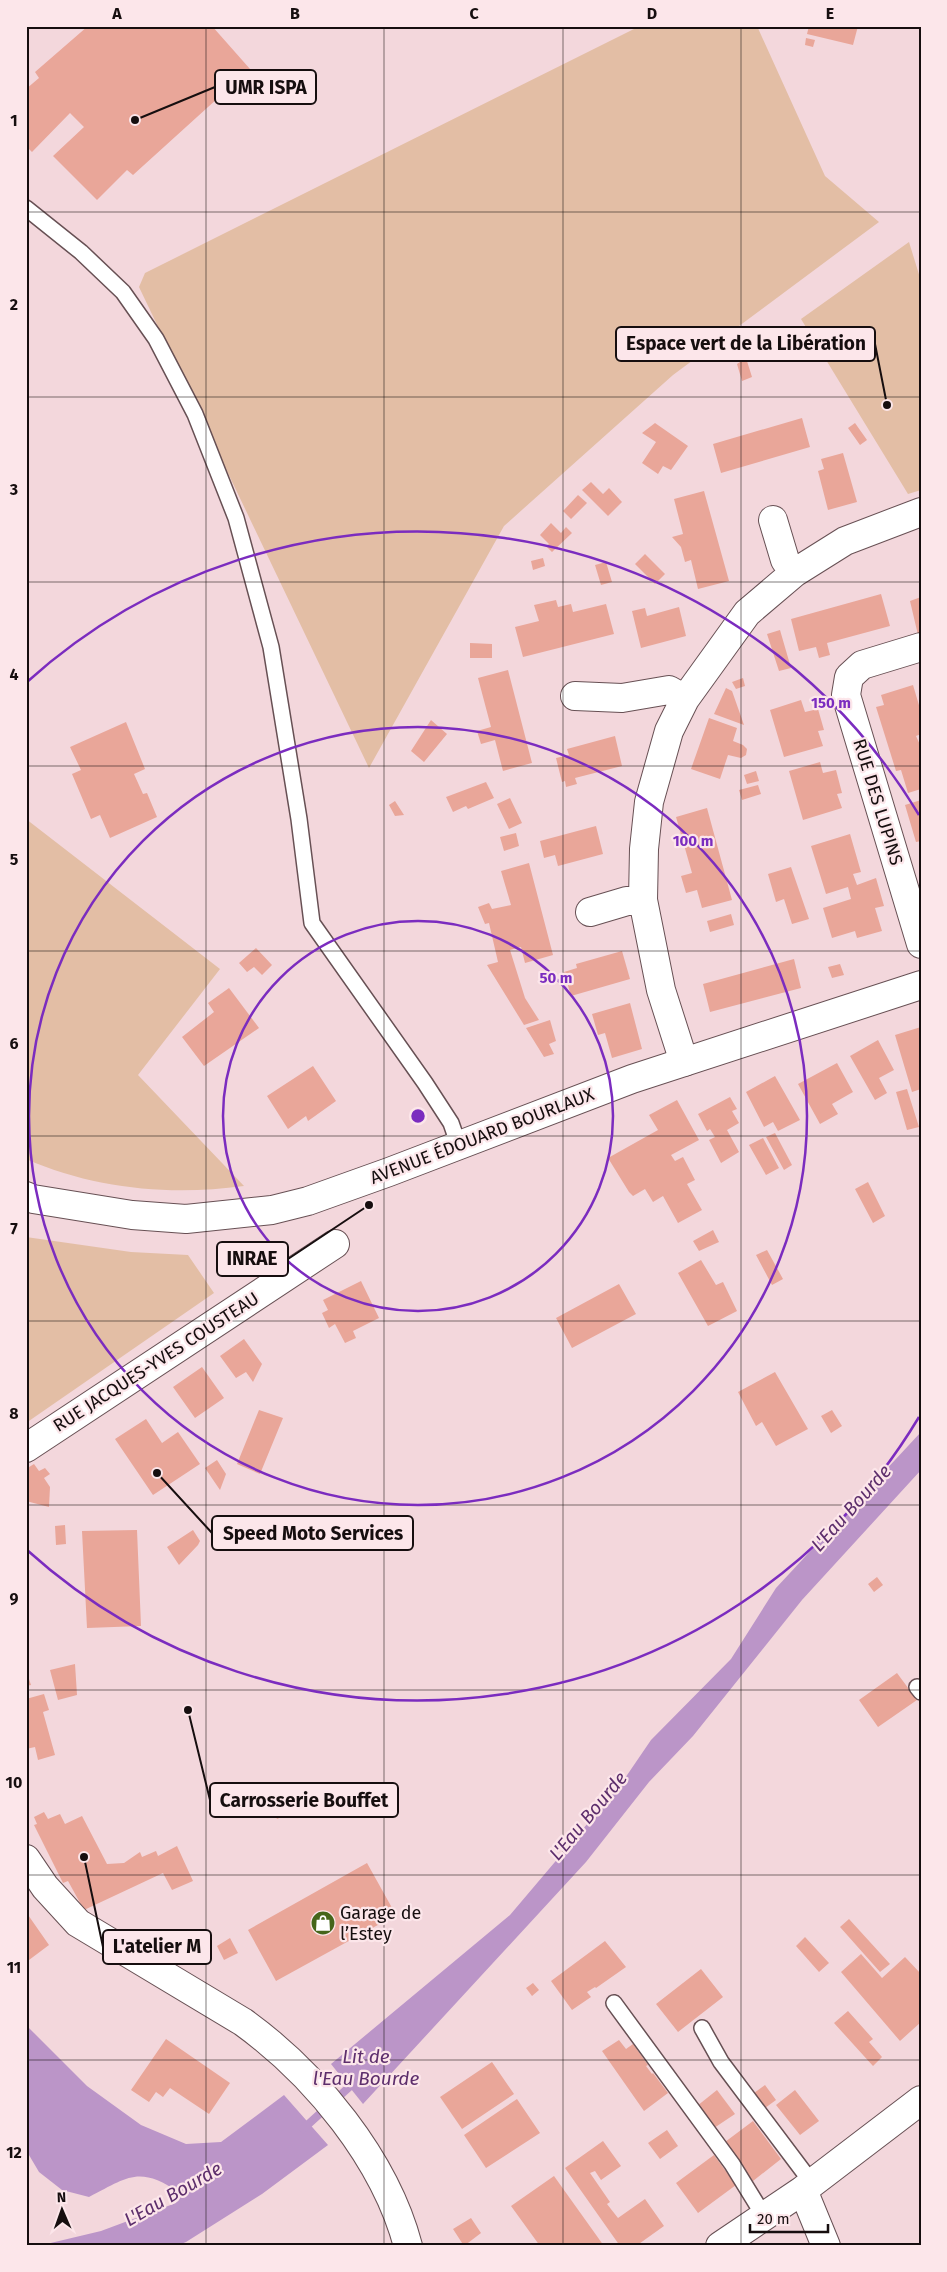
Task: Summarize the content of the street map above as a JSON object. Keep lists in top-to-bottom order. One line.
{"streets":{"street":["RUE DES LUPINS","AVENUE ÉDOUARD BOURLAUX","RUE JACQUES-YVES COUSTEAU"]},"water":["L'Eau Bourde","Lit de l'Eau Bourde"],"places":{"other":["UMR ISPA","Espace vert de la Libération","INRAE","Speed Moto Services","Carrosserie Bouffet","L'atelier M"],"shop":["Garage de l’Estey"]},"scale_bar":"20 m","north":"top","grid":{"columns":["A","B","C","D","E"],"rows":["1","2","3","4","5","6","7","8","9","10","11","12"]},"rings":["150 m","100 m","50 m"]}
